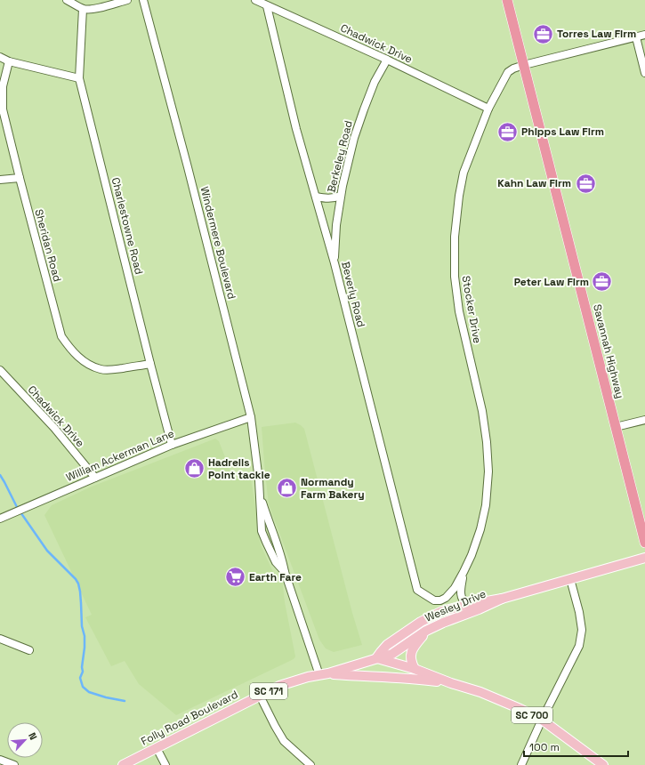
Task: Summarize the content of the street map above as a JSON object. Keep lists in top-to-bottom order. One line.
{"streets":{"highway":["Savannah Highway"],"main road":["Wesley Drive","SC 171","SC 700","Folly Road Boulevard"],"street":["Chadwick Drive","Berkeley Road","Charlestowne Road","Windermere Boulevard","Sheridan Road","Beverly Road","Stocker Drive","William Ackerman Lane"]},"crossings":[["Chadwick Drive","Berkeley Road"],["Chadwick Drive","Beverly Road"],["Chadwick Drive","Stocker Drive"],["Chadwick Drive","William Ackerman Lane"],["Berkeley Road","Beverly Road"],["Charlestowne Road","Sheridan Road"],["Charlestowne Road","William Ackerman Lane"],["Windermere Boulevard","William Ackerman Lane"],["Windermere Boulevard","Folly Road Boulevard"],["Beverly Road","Stocker Drive"],["Stocker Drive","Savannah Highway"],["Stocker Drive","Wesley Drive"],["Wesley Drive","Folly Road Boulevard"]],"places":{"office":["Torres Law Firm","Phipps Law Firm","Kahn Law Firm","Peter Law Firm"],"shop":["Hadrells Point tackle","Normandy Farm Bakery"],"supermarket":["Earth Fare"]},"scale_bar":"100 m","north":"top right"}
